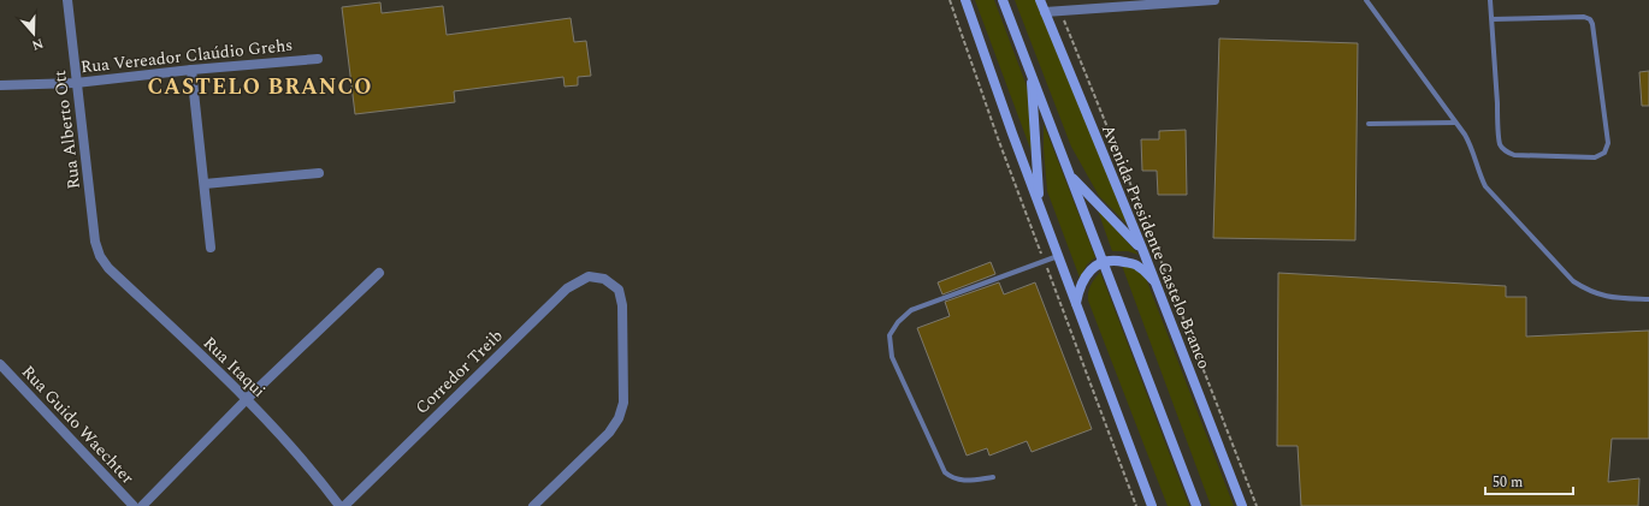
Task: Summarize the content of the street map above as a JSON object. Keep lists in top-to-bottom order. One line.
{"streets":{"main road":["Avenida Presidente Castelo Branco"],"street":["Rua Vereador Claúdio Grehs","Rua Alberto Ott","Rua Itaqui","Corredor Treib","Rua Guido Waechter"]},"crossings":[["Rua Vereador Claúdio Grehs","Rua Alberto Ott"],["Rua Alberto Ott","Rua Itaqui"]],"districts":["CASTELO BRANCO"],"scale_bar":"50 m","north":"bottom"}
